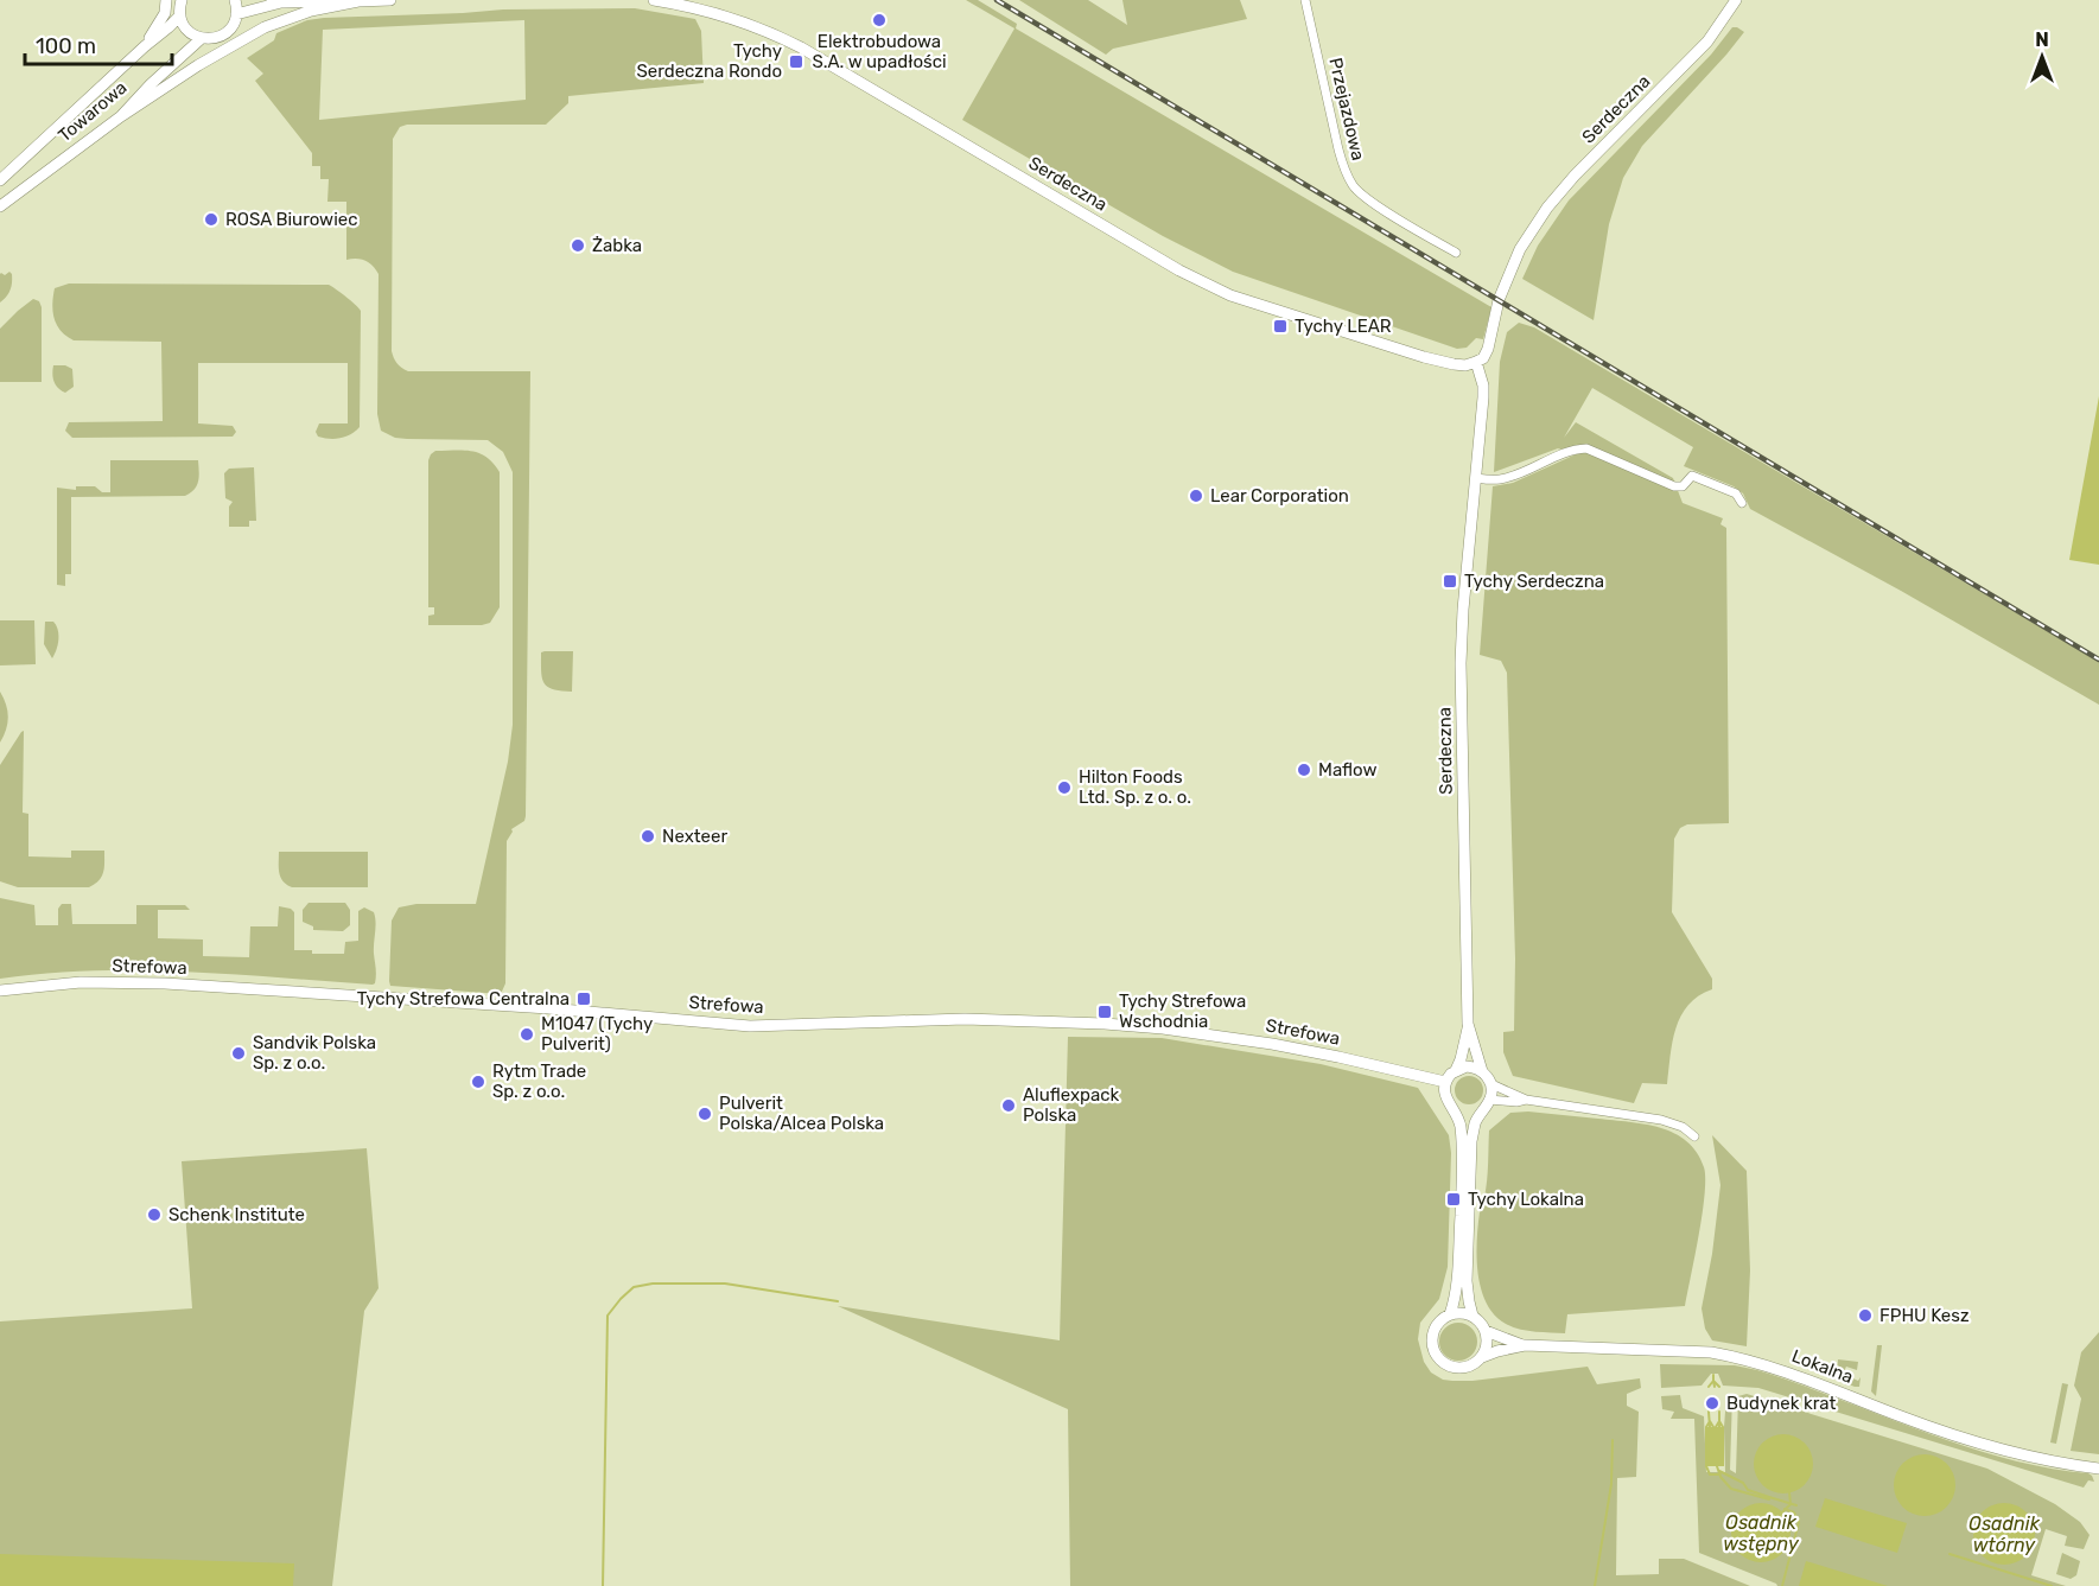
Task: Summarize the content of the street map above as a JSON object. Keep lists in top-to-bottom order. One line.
{"streets":{"street":["Przejazdowa","Serdeczna","Towarowa","Strefowa","Lokalna"]},"crossings":[["Serdeczna","Strefowa"]],"water":["Osadnik wstępny","Osadnik wtórny"],"places":{"other":["Elektrobudowa S.A. w upadłości","ROSA Biurowiec","Żabka","Lear Corporation","Maflow","Hilton Foods Ltd. Sp. z o. o.","Nexteer","M1047 (Tychy Pulverit)","Sandvik Polska Sp. z o.o.","Rytm Trade Sp. z o.o.","Aluflexpack Polska","Pulverit Polska/Alcea Polska","Schenk Institute","FPHU Kesz","Budynek krat"],"transit":["Tychy Serdeczna Rondo","Tychy LEAR","Tychy Serdeczna","Tychy Strefowa Centralna","Tychy Strefowa Wschodnia","Tychy Lokalna"]},"scale_bar":"100 m","north":"top"}
